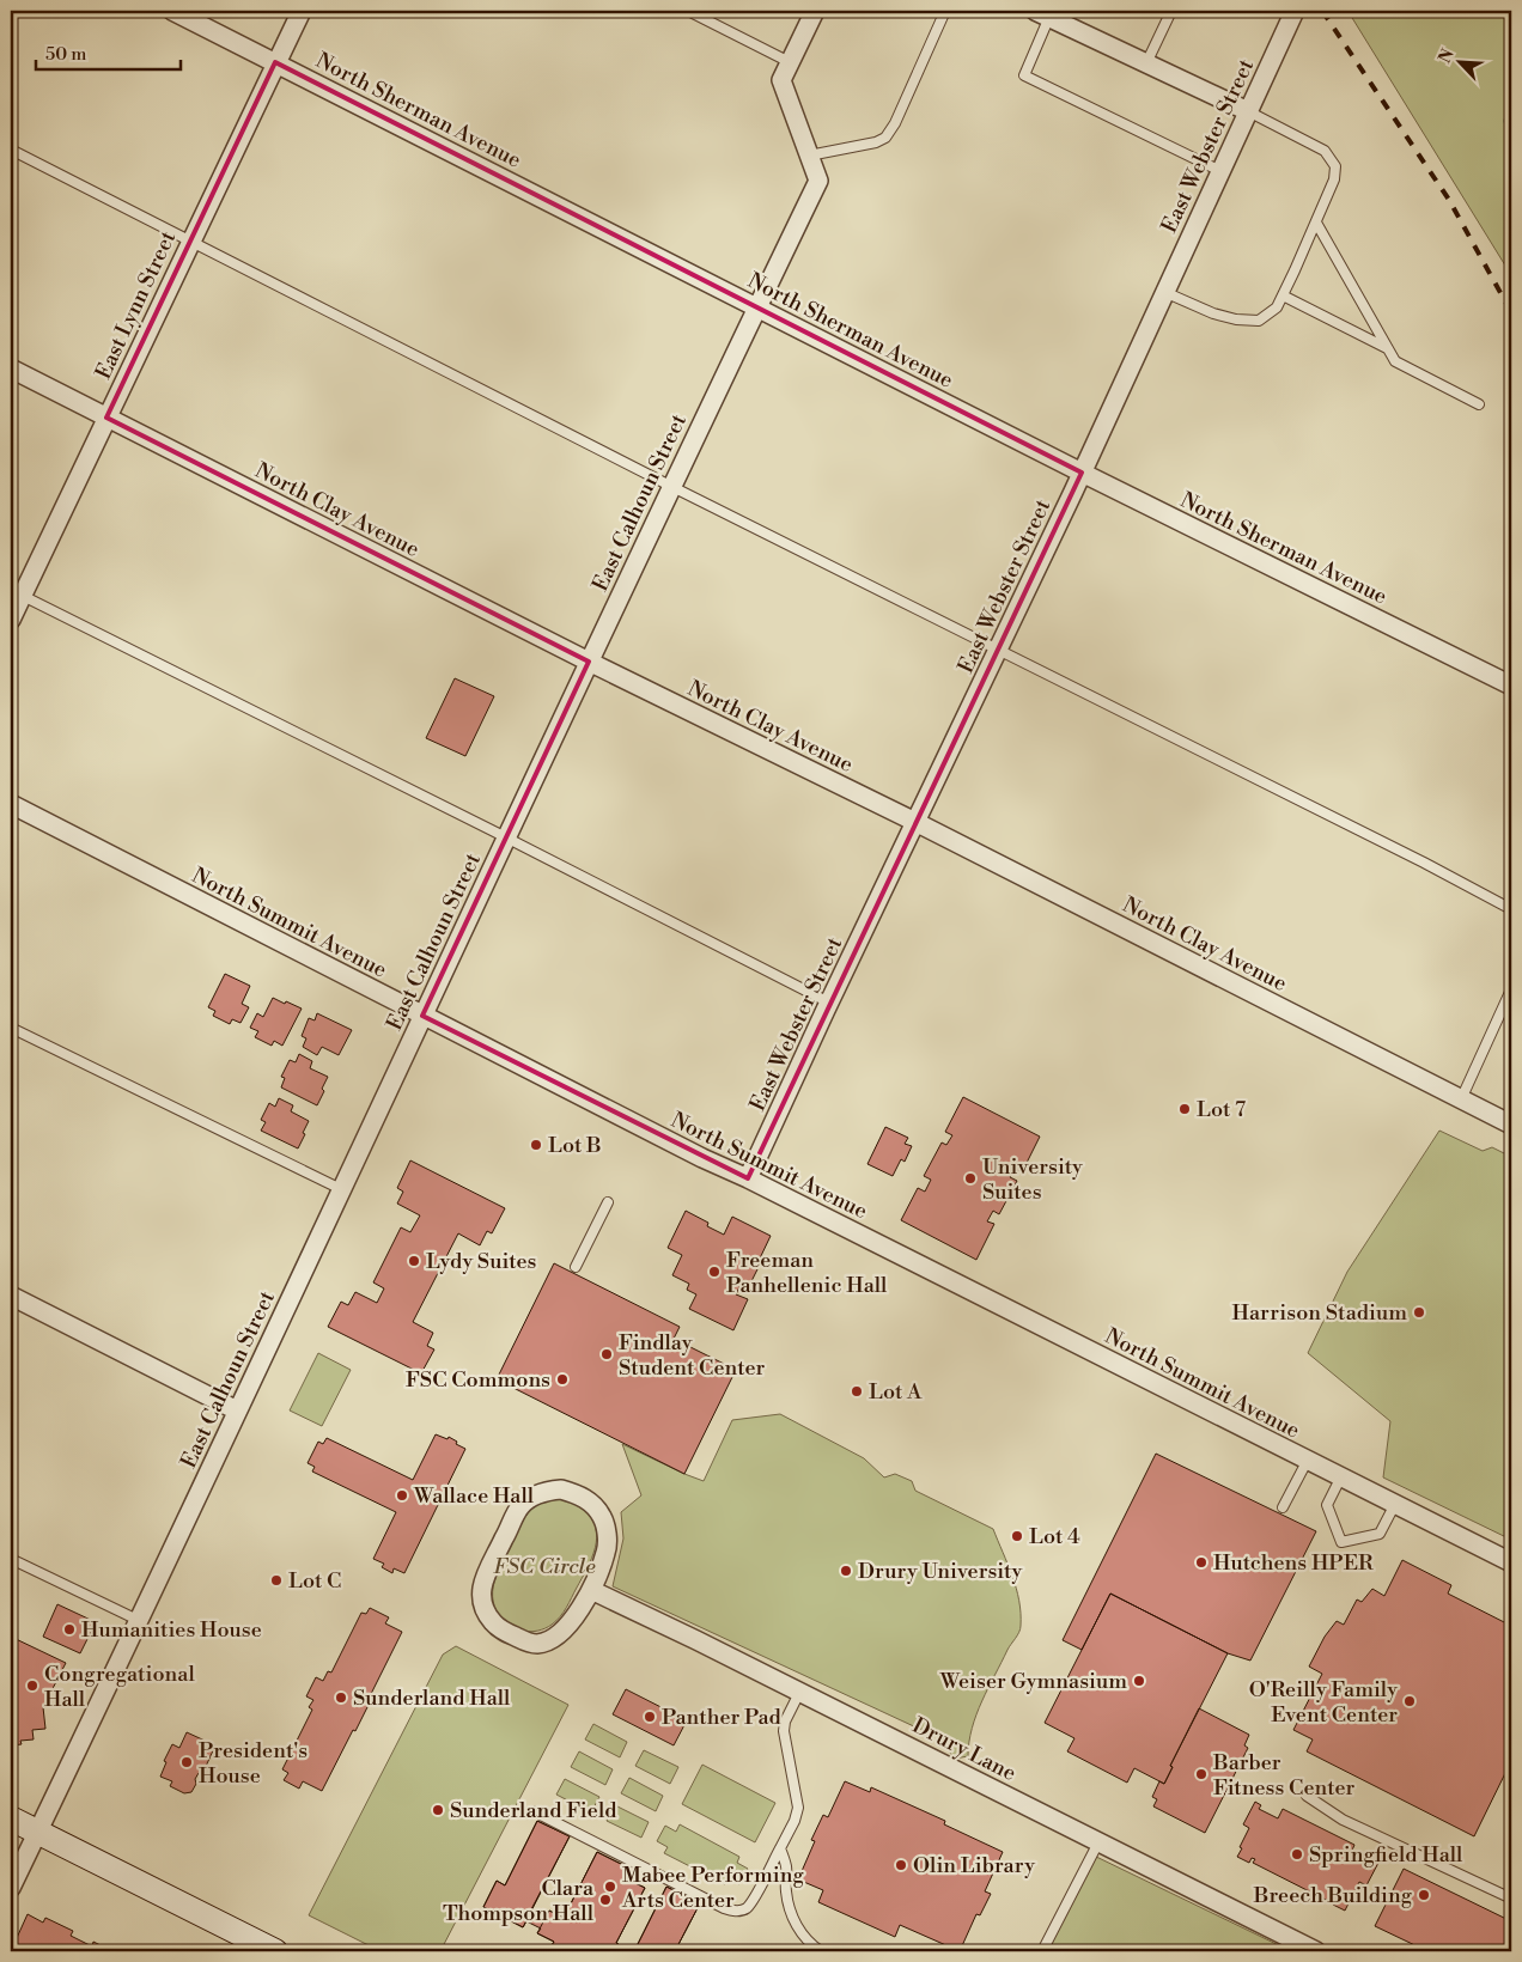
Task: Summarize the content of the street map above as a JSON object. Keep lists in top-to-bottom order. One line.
{"streets":{"street":["North Sherman Avenue","East Webster Street","East Lynn Street","East Calhoun Street","North Clay Avenue","North Summit Avenue","Drury Lane"]},"crossings":[["North Sherman Avenue","East Webster Street"],["North Sherman Avenue","East Lynn Street"],["North Sherman Avenue","East Calhoun Street"],["East Webster Street","North Clay Avenue"],["East Webster Street","North Summit Avenue"],["East Lynn Street","North Clay Avenue"],["East Calhoun Street","North Clay Avenue"],["East Calhoun Street","North Summit Avenue"]],"parks":["FSC Circle"],"places":["Lot 7","Lot B","University Suites","Lydy Suites","Freeman Panhellenic Hall","Harrison Stadium","Findlay Student Center","FSC Commons","Lot A","Wallace Hall","Lot 4","Hutchens HPER","Drury University","Lot C","Humanities House","Weiser Gymnasium","Congregational Hall","Sunderland Hall","O'Reilly Family Event Center","Panther Pad","President's House","Barber Fitness Center","Sunderland Field","Springfield Hall","Olin Library","Mabee Performing Arts Center","Breech Building","Clara Thompson Hall"],"scale_bar":"50 m","north":"top left"}
